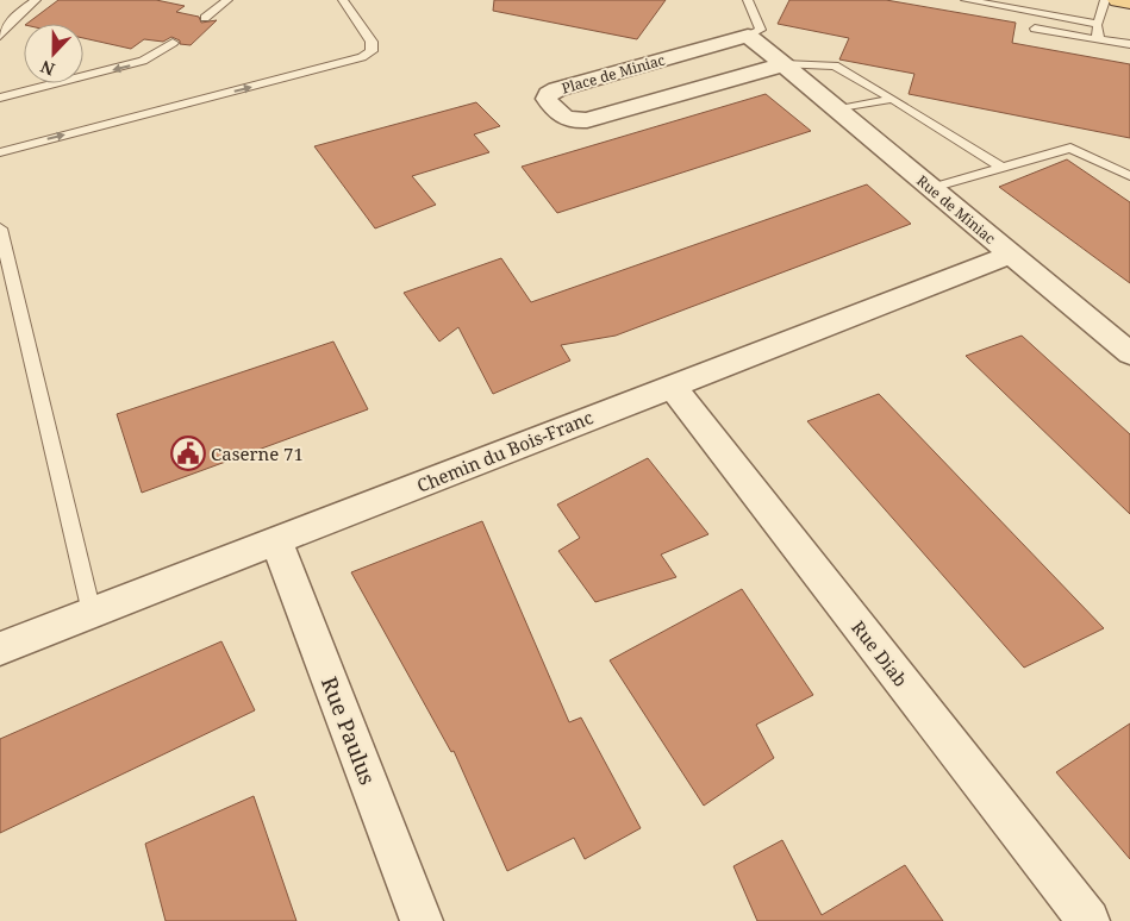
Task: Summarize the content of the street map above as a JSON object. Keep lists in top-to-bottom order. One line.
{"streets":{"street":["Place de Miniac","Rue de Miniac","Chemin du Bois-Franc","Rue Diab","Rue Paulus"]},"crossings":[["Place de Miniac","Rue de Miniac"],["Rue de Miniac","Chemin du Bois-Franc"],["Chemin du Bois-Franc","Rue Diab"],["Chemin du Bois-Franc","Rue Paulus"]],"places":{"public building":["Caserne 71"]},"north":"bottom"}
